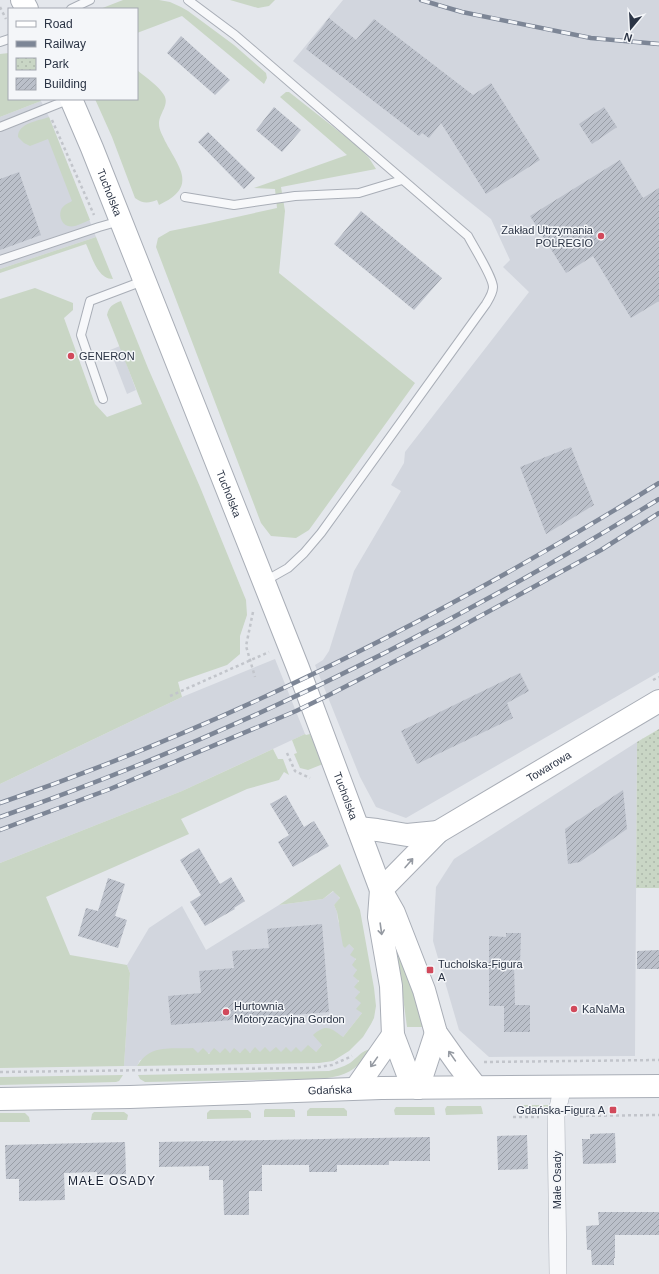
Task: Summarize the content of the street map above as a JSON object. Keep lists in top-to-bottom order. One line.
{"streets":{"main road":["Tucholska","Towarowa","Gdańska"],"street":["Małe Osady"]},"crossings":[["Tucholska","Towarowa"],["Tucholska","Gdańska"],["Gdańska","Małe Osady"]],"districts":["MAŁE OSADY"],"places":{"other":["Zakład Utrzymania POLREGIO","GENERON","KaNaMa","Hurtownia Motoryzacyjna Gordon"],"transit":["Tucholska-Figura A","Gdańska-Figura A"]},"legend":["Road","Railway","Park","Building"],"north":"bottom"}
